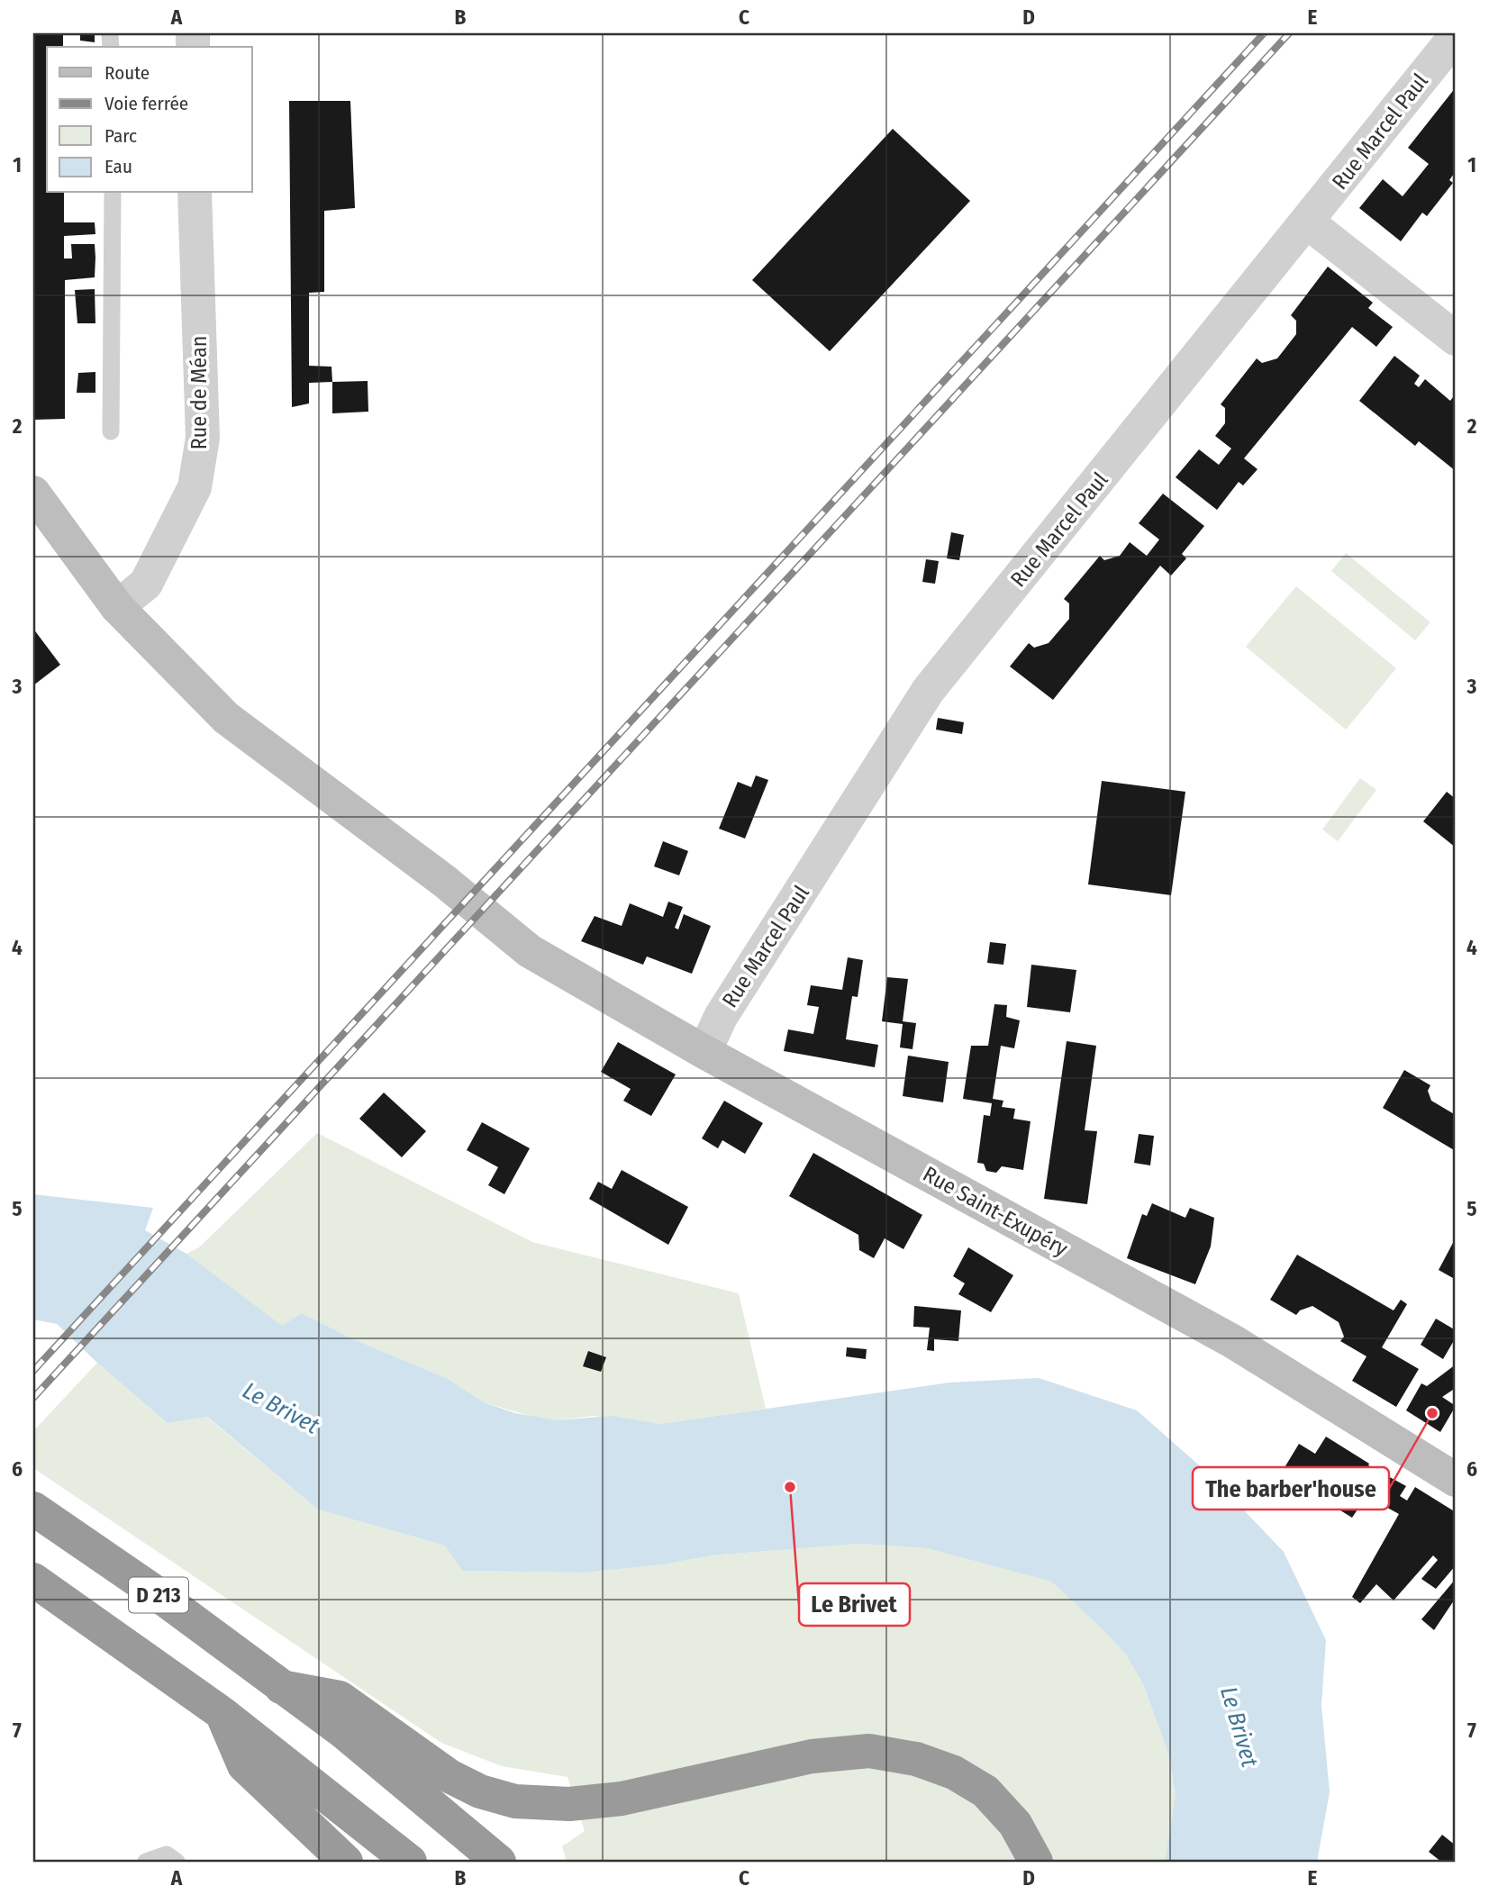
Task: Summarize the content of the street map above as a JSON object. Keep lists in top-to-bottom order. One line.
{"streets":{"highway":["D 213"],"street":["Rue Marcel Paul","Rue de Méan","Rue Saint-Exupéry"]},"crossings":[["Rue Marcel Paul","Rue Saint-Exupéry"],["Rue de Méan","Rue Saint-Exupéry"]],"water":["Le Brivet"],"places":["The barber'house","Le Brivet"],"legend":["Route","Voie ferrée","Parc","Eau"],"grid":{"columns":["A","B","C","D","E"],"rows":["1","2","3","4","5","6","7"]}}
